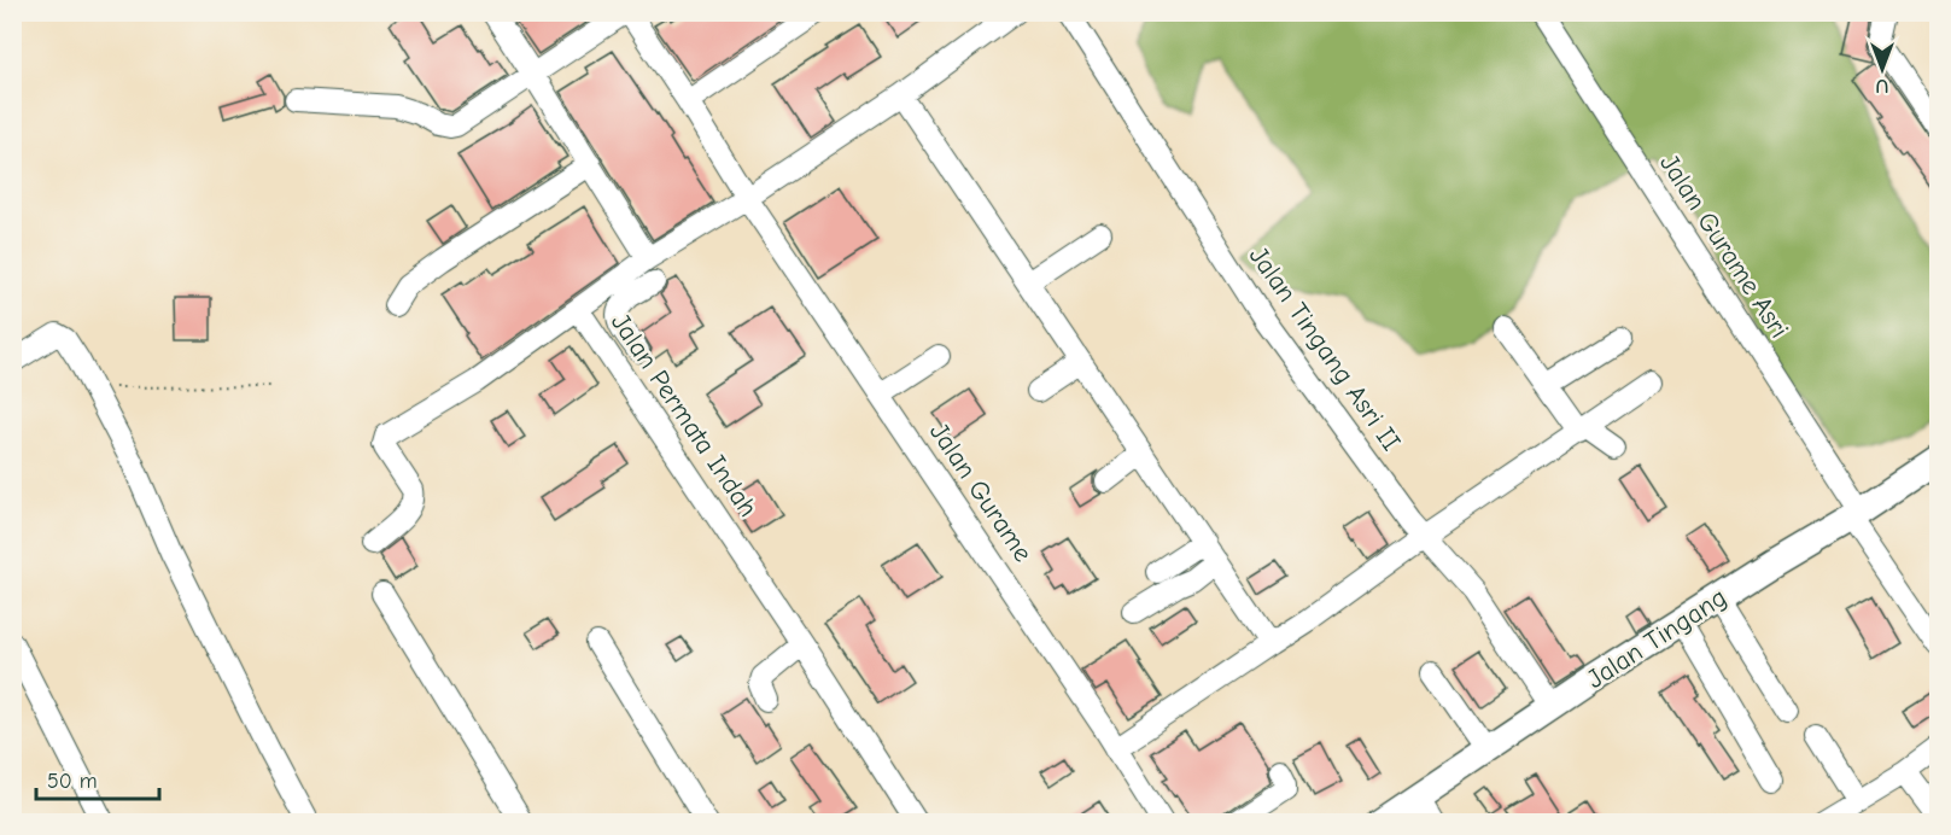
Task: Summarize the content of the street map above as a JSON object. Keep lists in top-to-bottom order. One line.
{"streets":{"main road":["Jalan Tingang"],"street":["Jalan Gurame Asri","Jalan Tingang Asri II","Jalan Permata Indah","Jalan Gurame"]},"crossings":[["Jalan Gurame Asri","Jalan Tingang"],["Jalan Tingang Asri II","Jalan Tingang"]],"scale_bar":"50 m","north":"bottom"}
